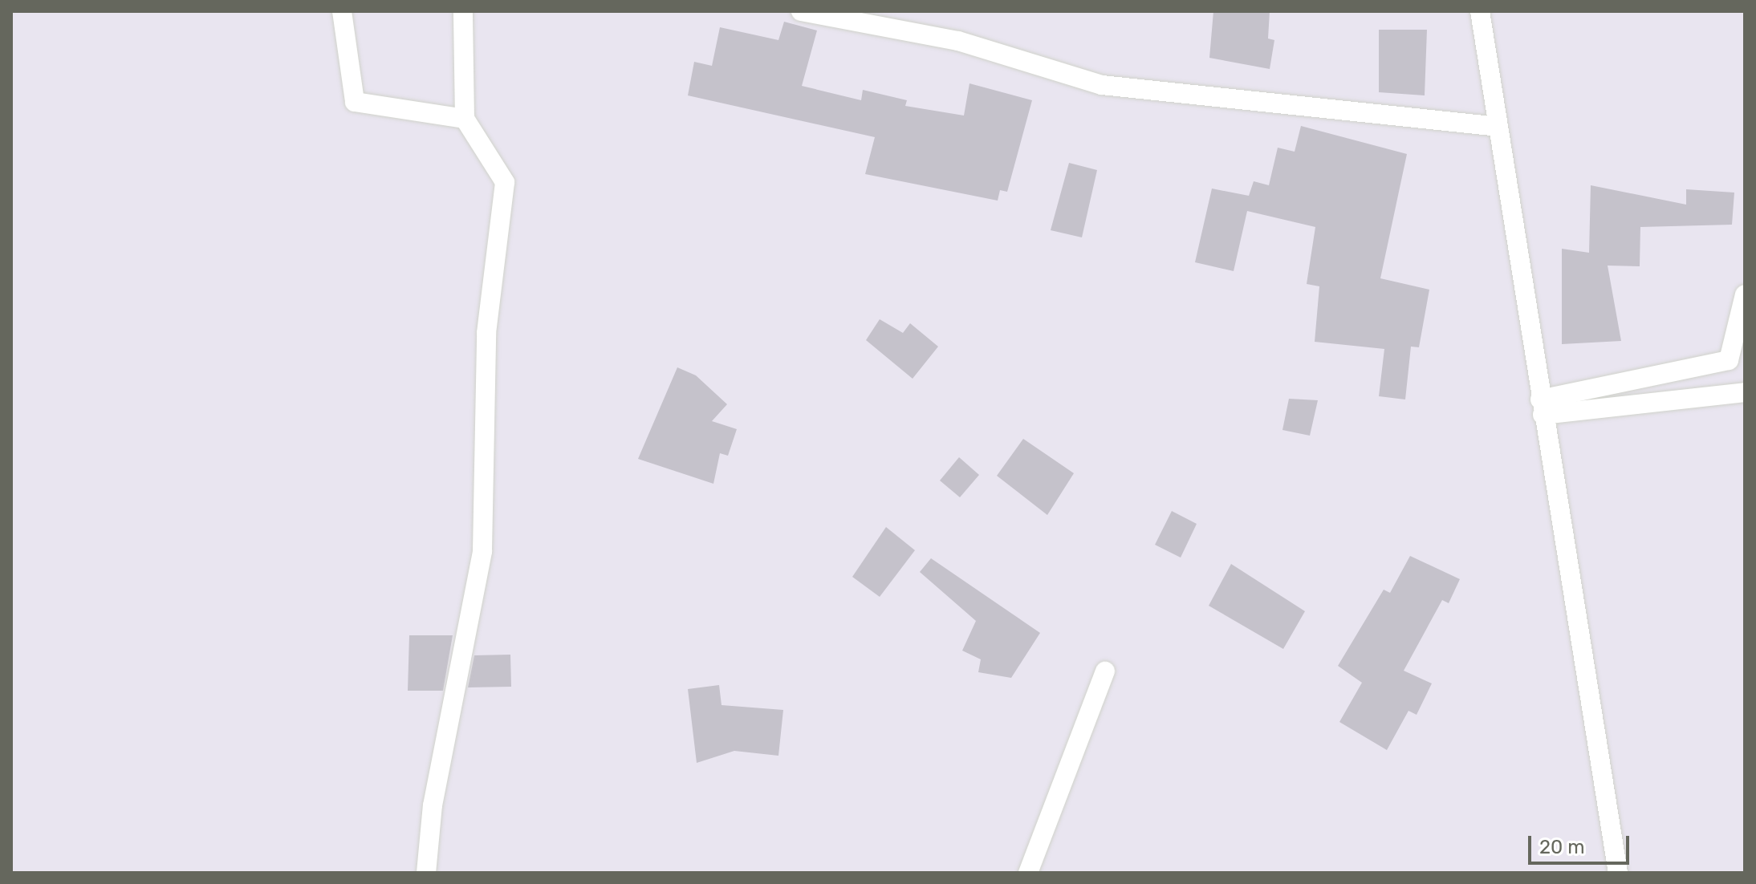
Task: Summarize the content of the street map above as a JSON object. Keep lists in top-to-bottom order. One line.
{"scale_bar":"20 m"}
